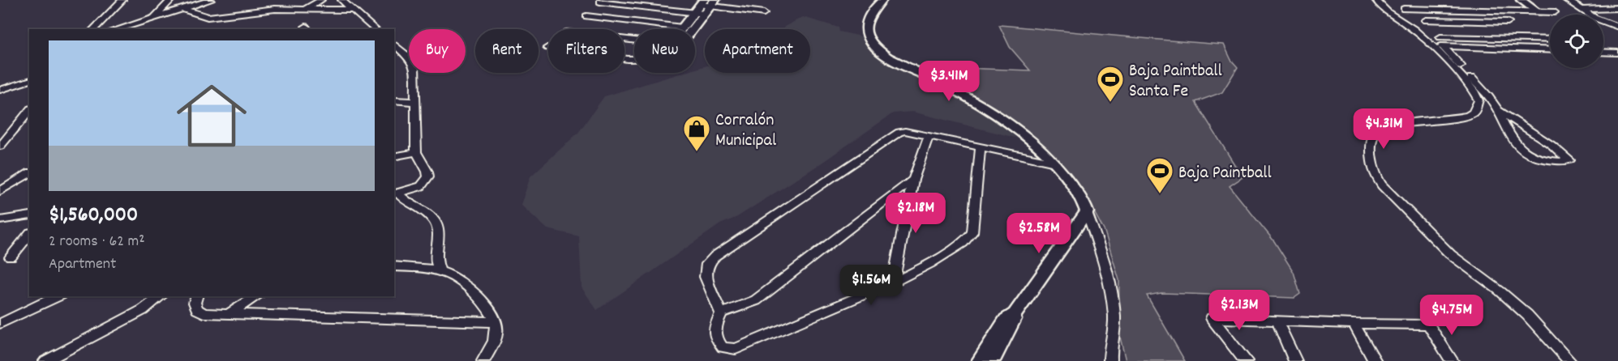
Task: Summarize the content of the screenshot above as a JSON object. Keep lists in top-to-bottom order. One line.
{"places":{"sports":["Baja Paintball Santa Fe","Baja Paintball"],"shop":["Corralón Municipal"]},"page":{"chip":["Buy","Rent","Filters","New","Apartment"],"list":[{"name":"$1,560,000","note":"2 rooms · 62 m² · Apartment"}],"price":["$3.41M","$4.31M","$2.18M","$2.58M","$1.56M","$2.13M","$4.75M"]}}
